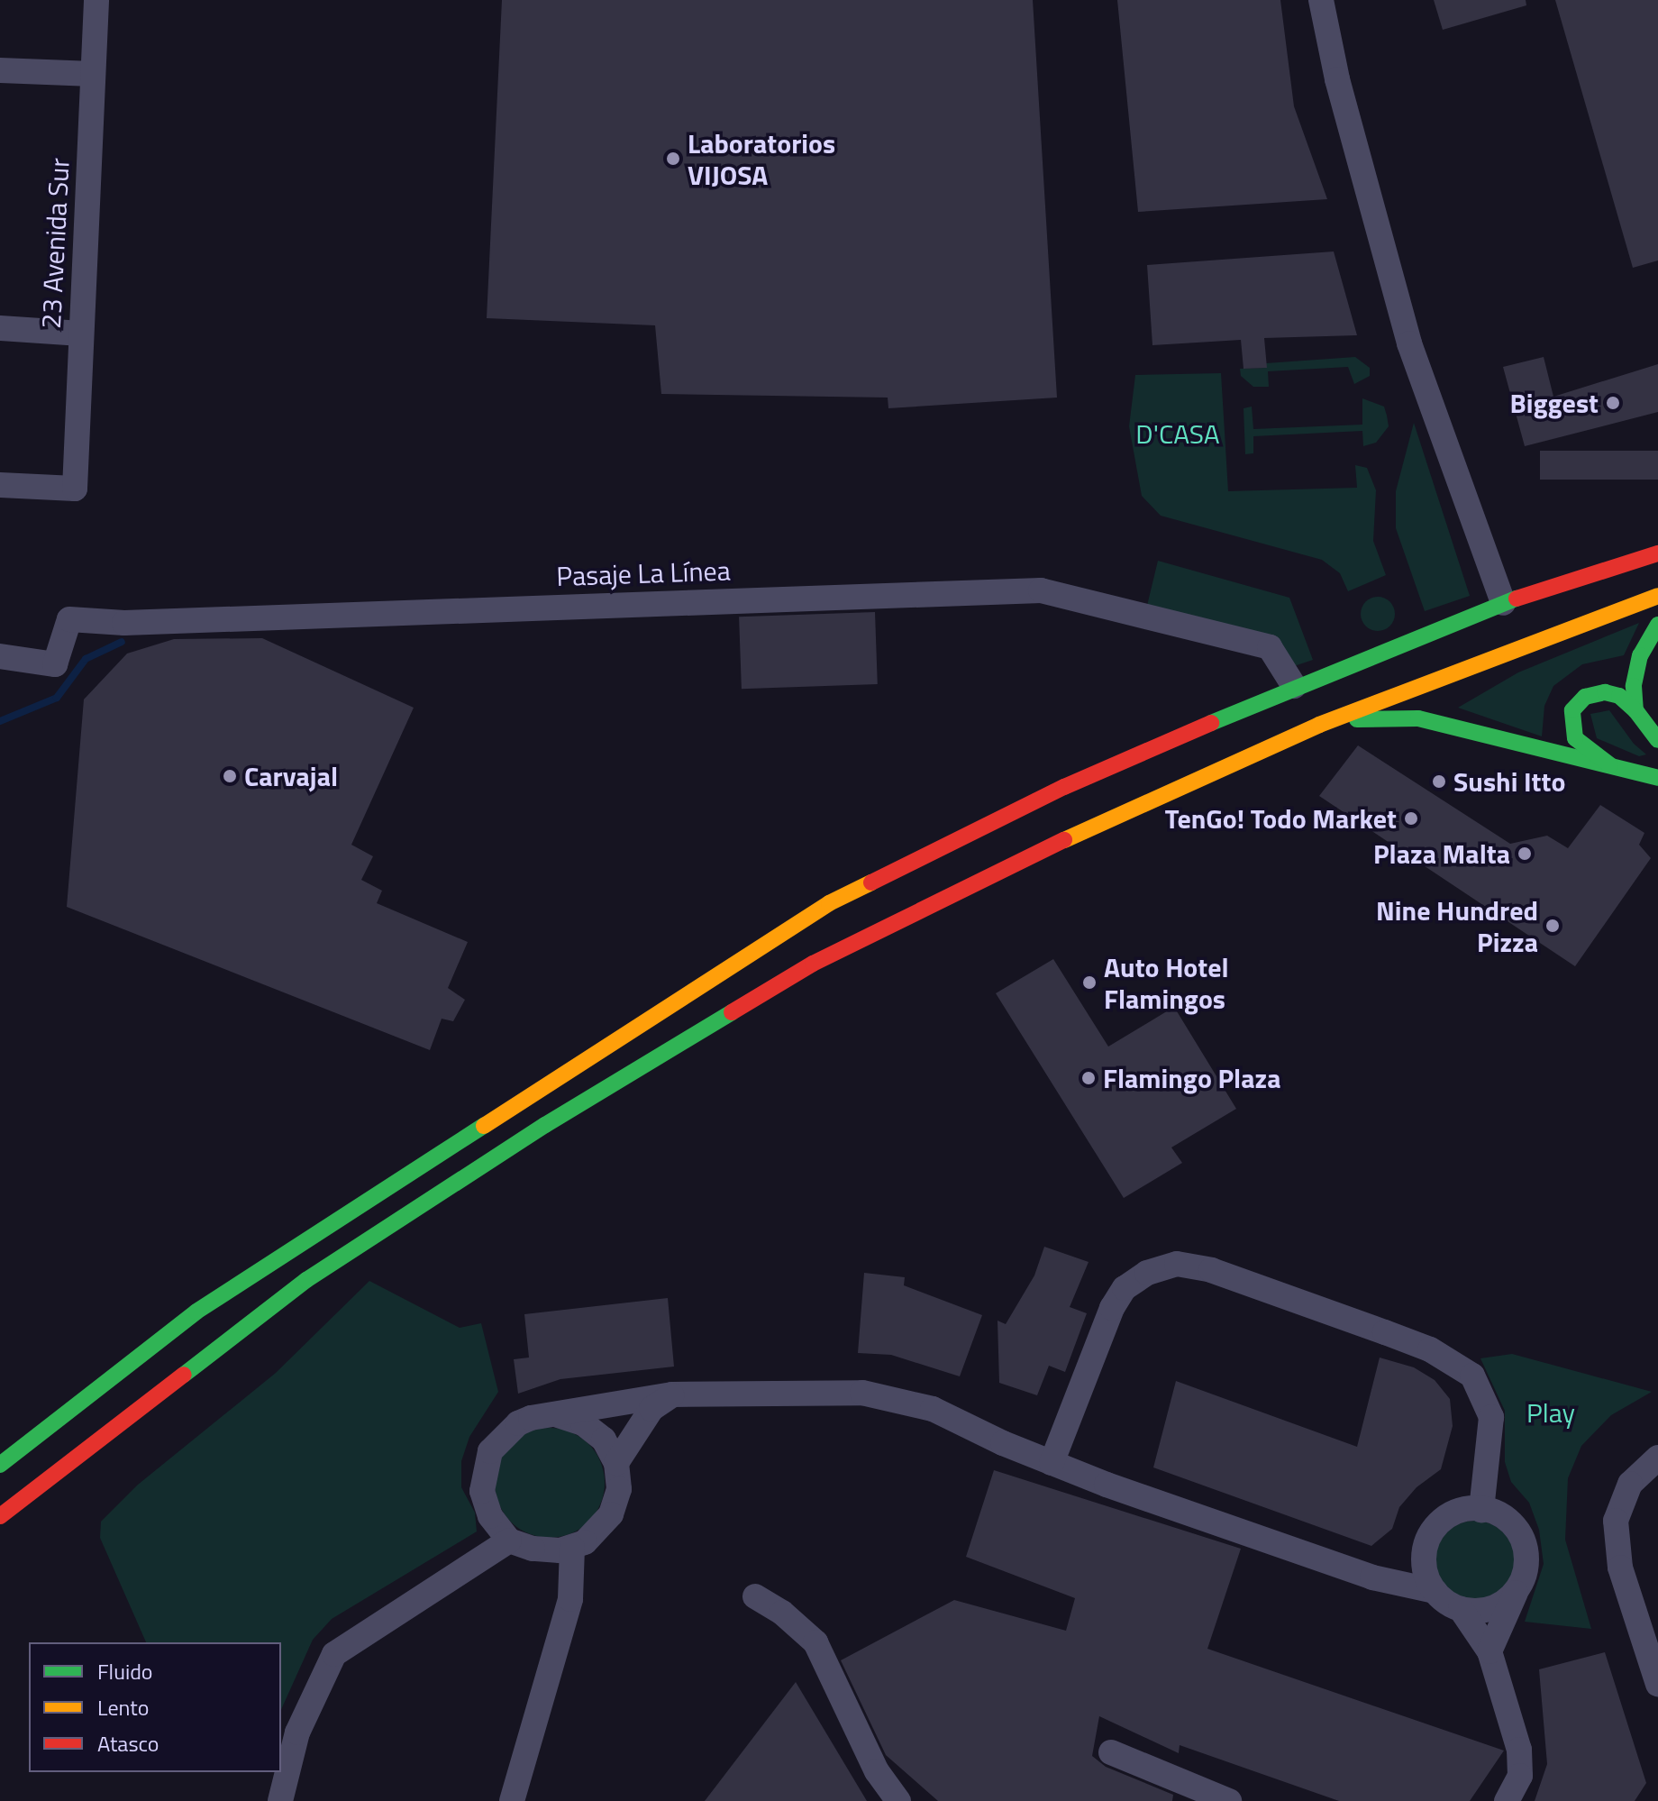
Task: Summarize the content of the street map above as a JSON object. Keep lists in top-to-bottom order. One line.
{"streets":{"street":["23 Avenida Sur","Pasaje La Línea"]},"parks":["D'CASA","Play"],"places":["Laboratorios VIJOSA","Biggest","Carvajal","Sushi Itto","TenGo! Todo Market","Plaza Malta","Nine Hundred Pizza","Auto Hotel Flamingos","Flamingo Plaza"],"legend":["Fluido","Lento","Atasco"]}
